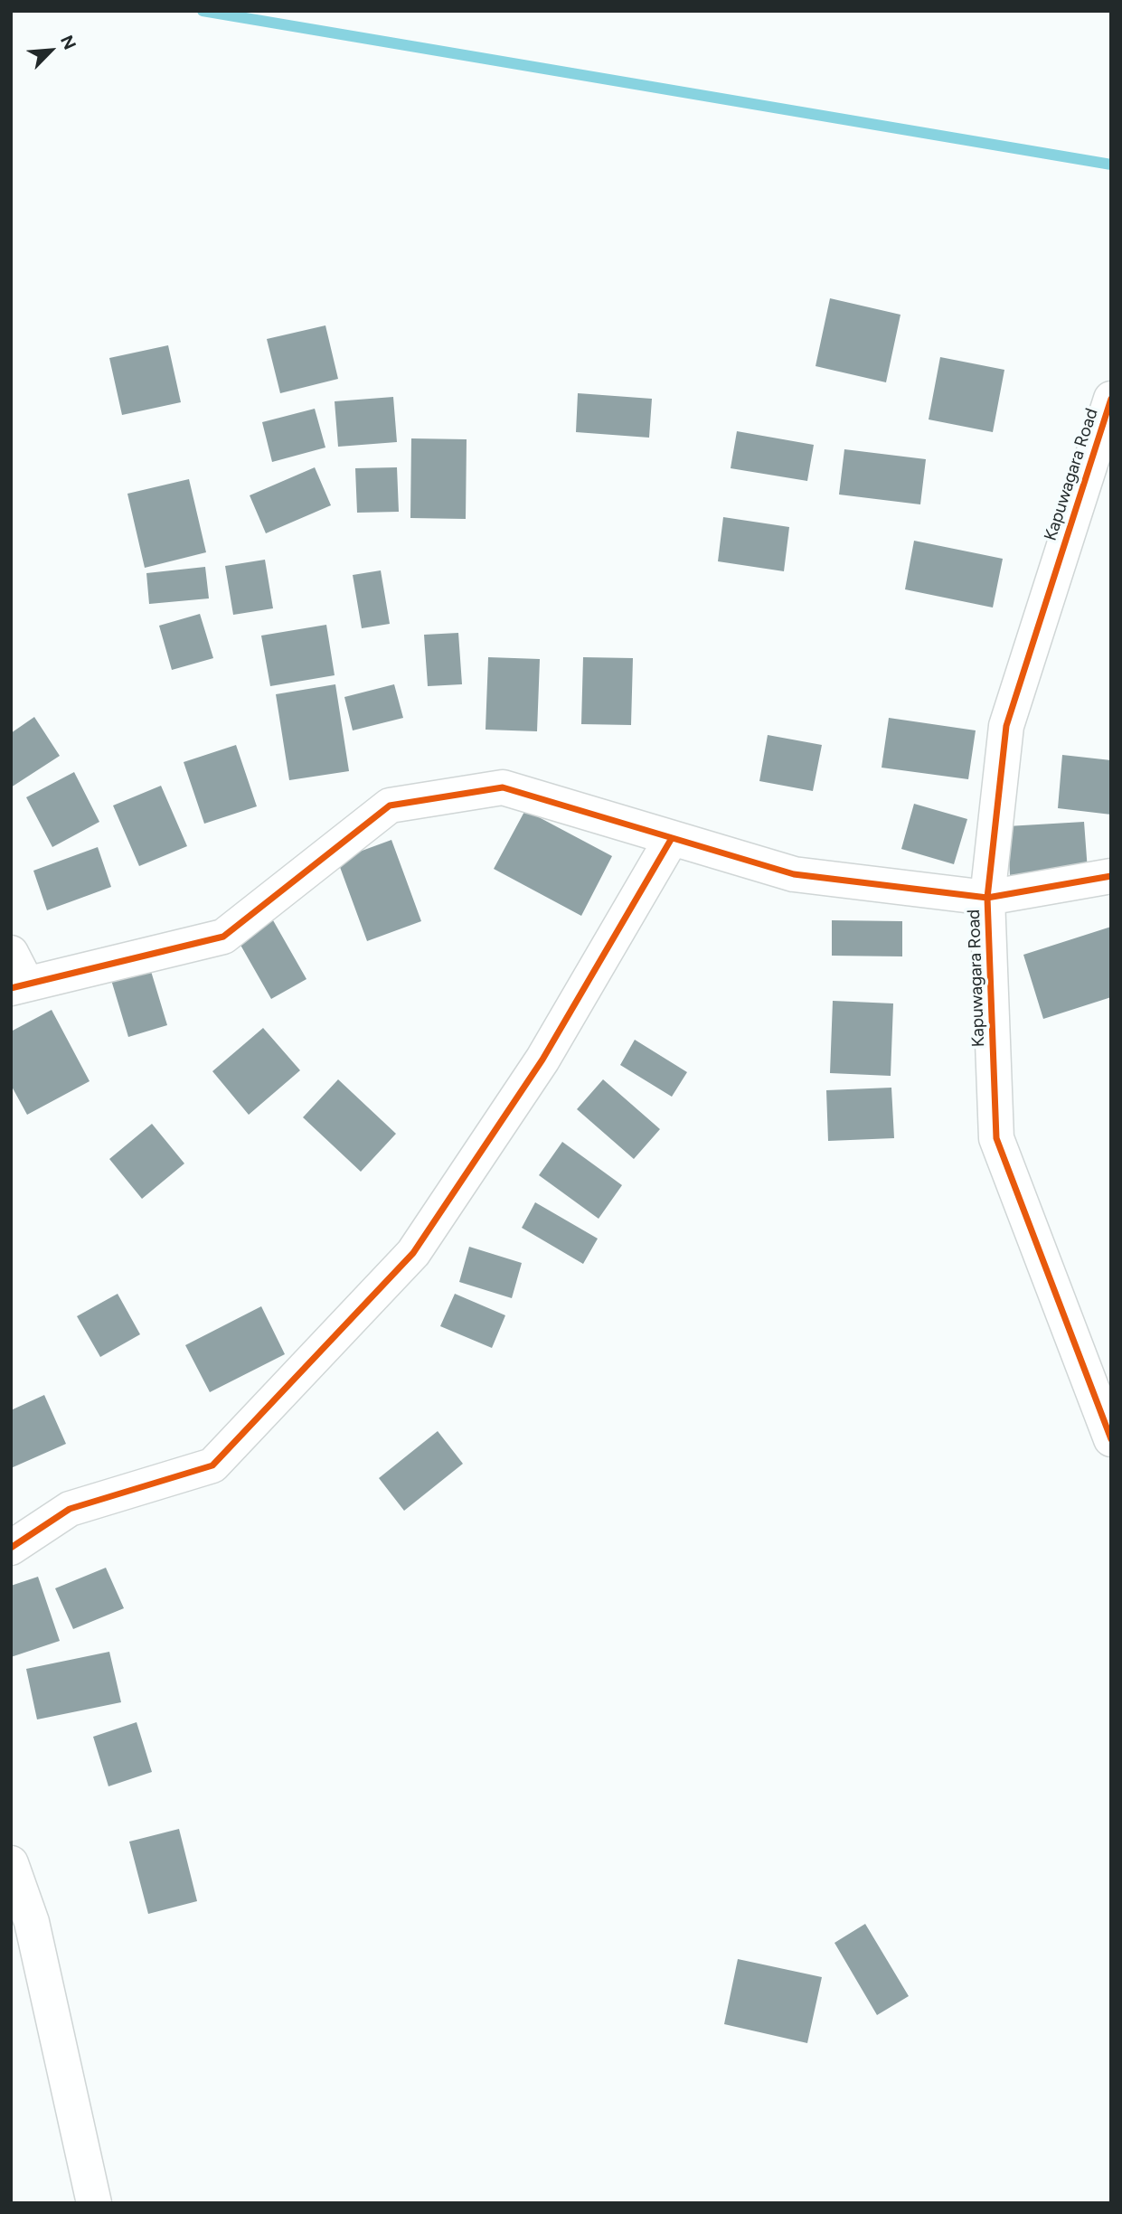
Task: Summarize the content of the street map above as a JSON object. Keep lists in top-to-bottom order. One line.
{"streets":{"street":["Kapuwagara Road"]},"north":"top right"}
